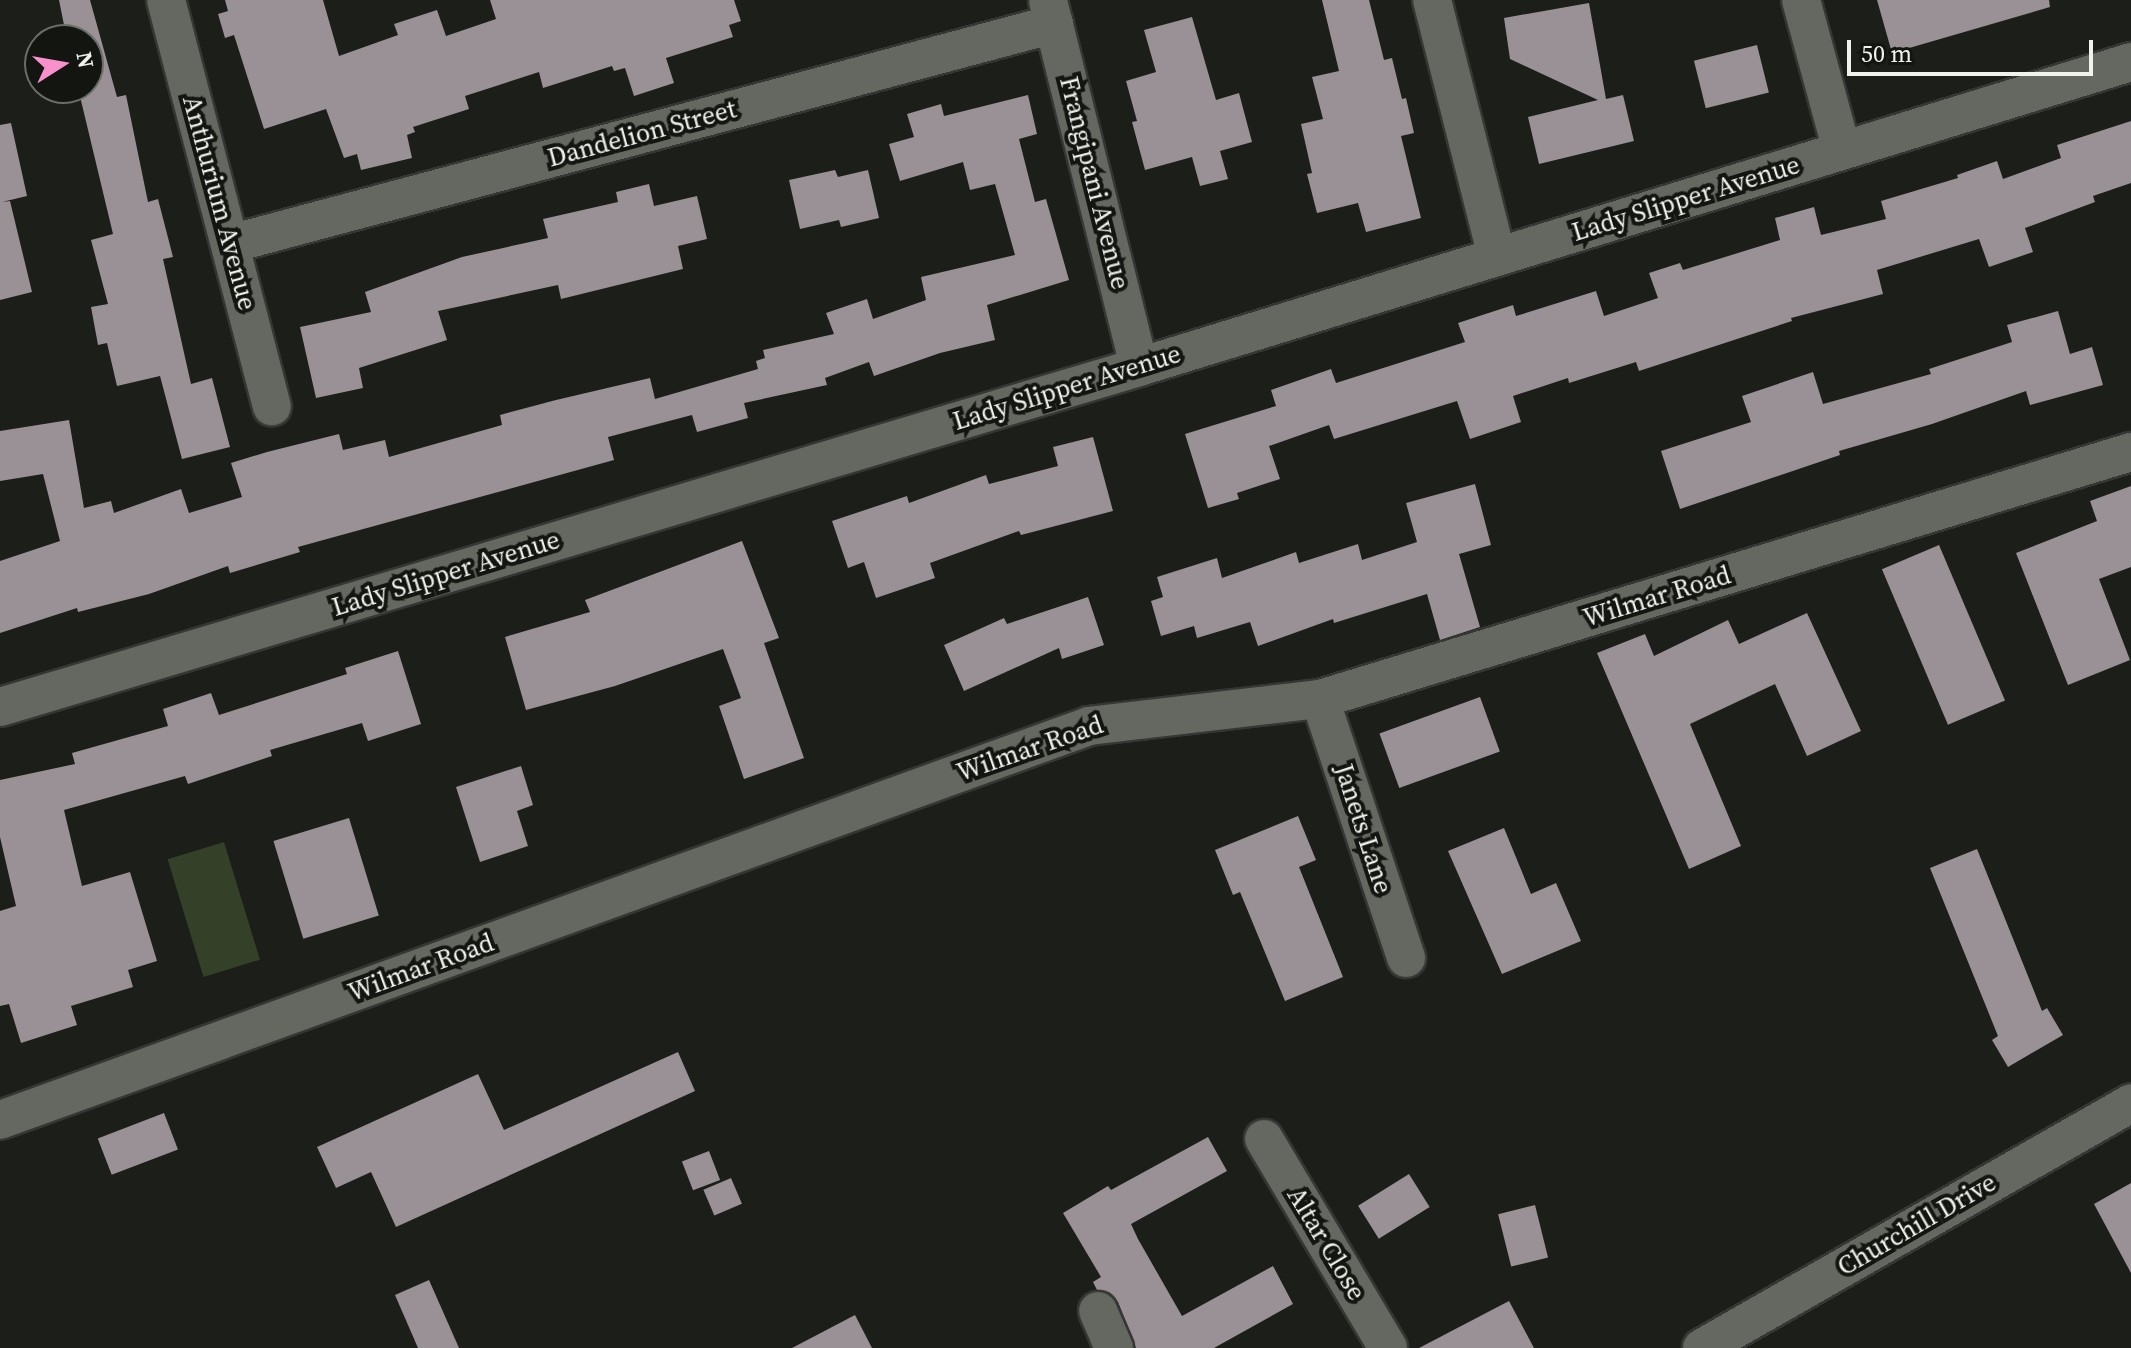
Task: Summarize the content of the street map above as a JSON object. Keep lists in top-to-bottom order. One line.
{"streets":{"street":["Dandelion Street","Frangipani Avenue","Lady Slipper Avenue","Anthurium Avenue","Wilmar Road","Janets Lane","Churchill Drive","Altar Close"]},"crossings":[["Dandelion Street","Frangipani Avenue"],["Dandelion Street","Anthurium Avenue"],["Frangipani Avenue","Lady Slipper Avenue"],["Wilmar Road","Janets Lane"]],"scale_bar":"50 m","north":"right"}
